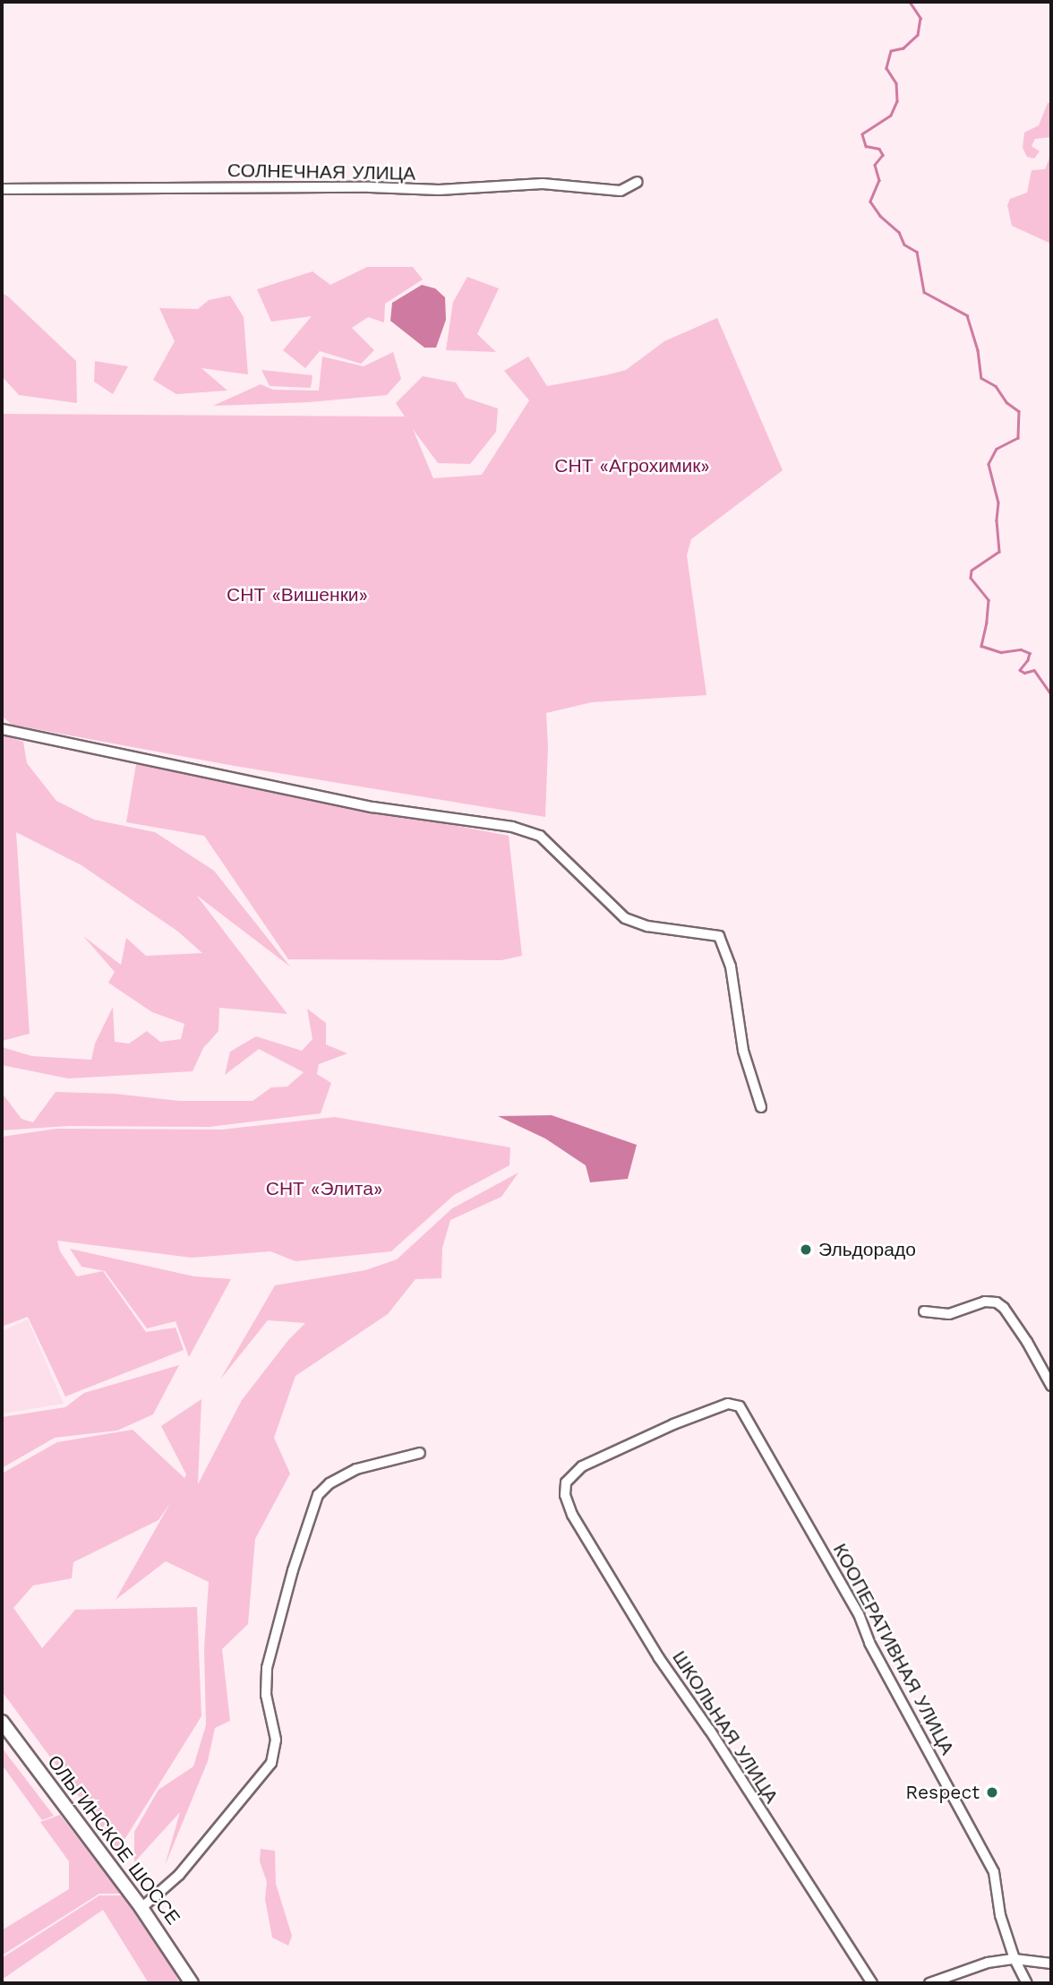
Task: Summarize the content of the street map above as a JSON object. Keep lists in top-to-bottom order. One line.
{"streets":{"main road":["ОЛЬГИНСКОЕ ШОССЕ"],"street":["СОЛНЕЧНАЯ УЛИЦА","КООПЕРАТИВНАЯ УЛИЦА","ШКОЛЬНАЯ УЛИЦА"]},"crossings":[["КООПЕРАТИВНАЯ УЛИЦА","ШКОЛЬНАЯ УЛИЦА"]],"parks":["СНТ «Агрохимик»","СНТ «Вишенки»","СНТ «Элита»"],"places":["Эльдорадо","Respect"]}
